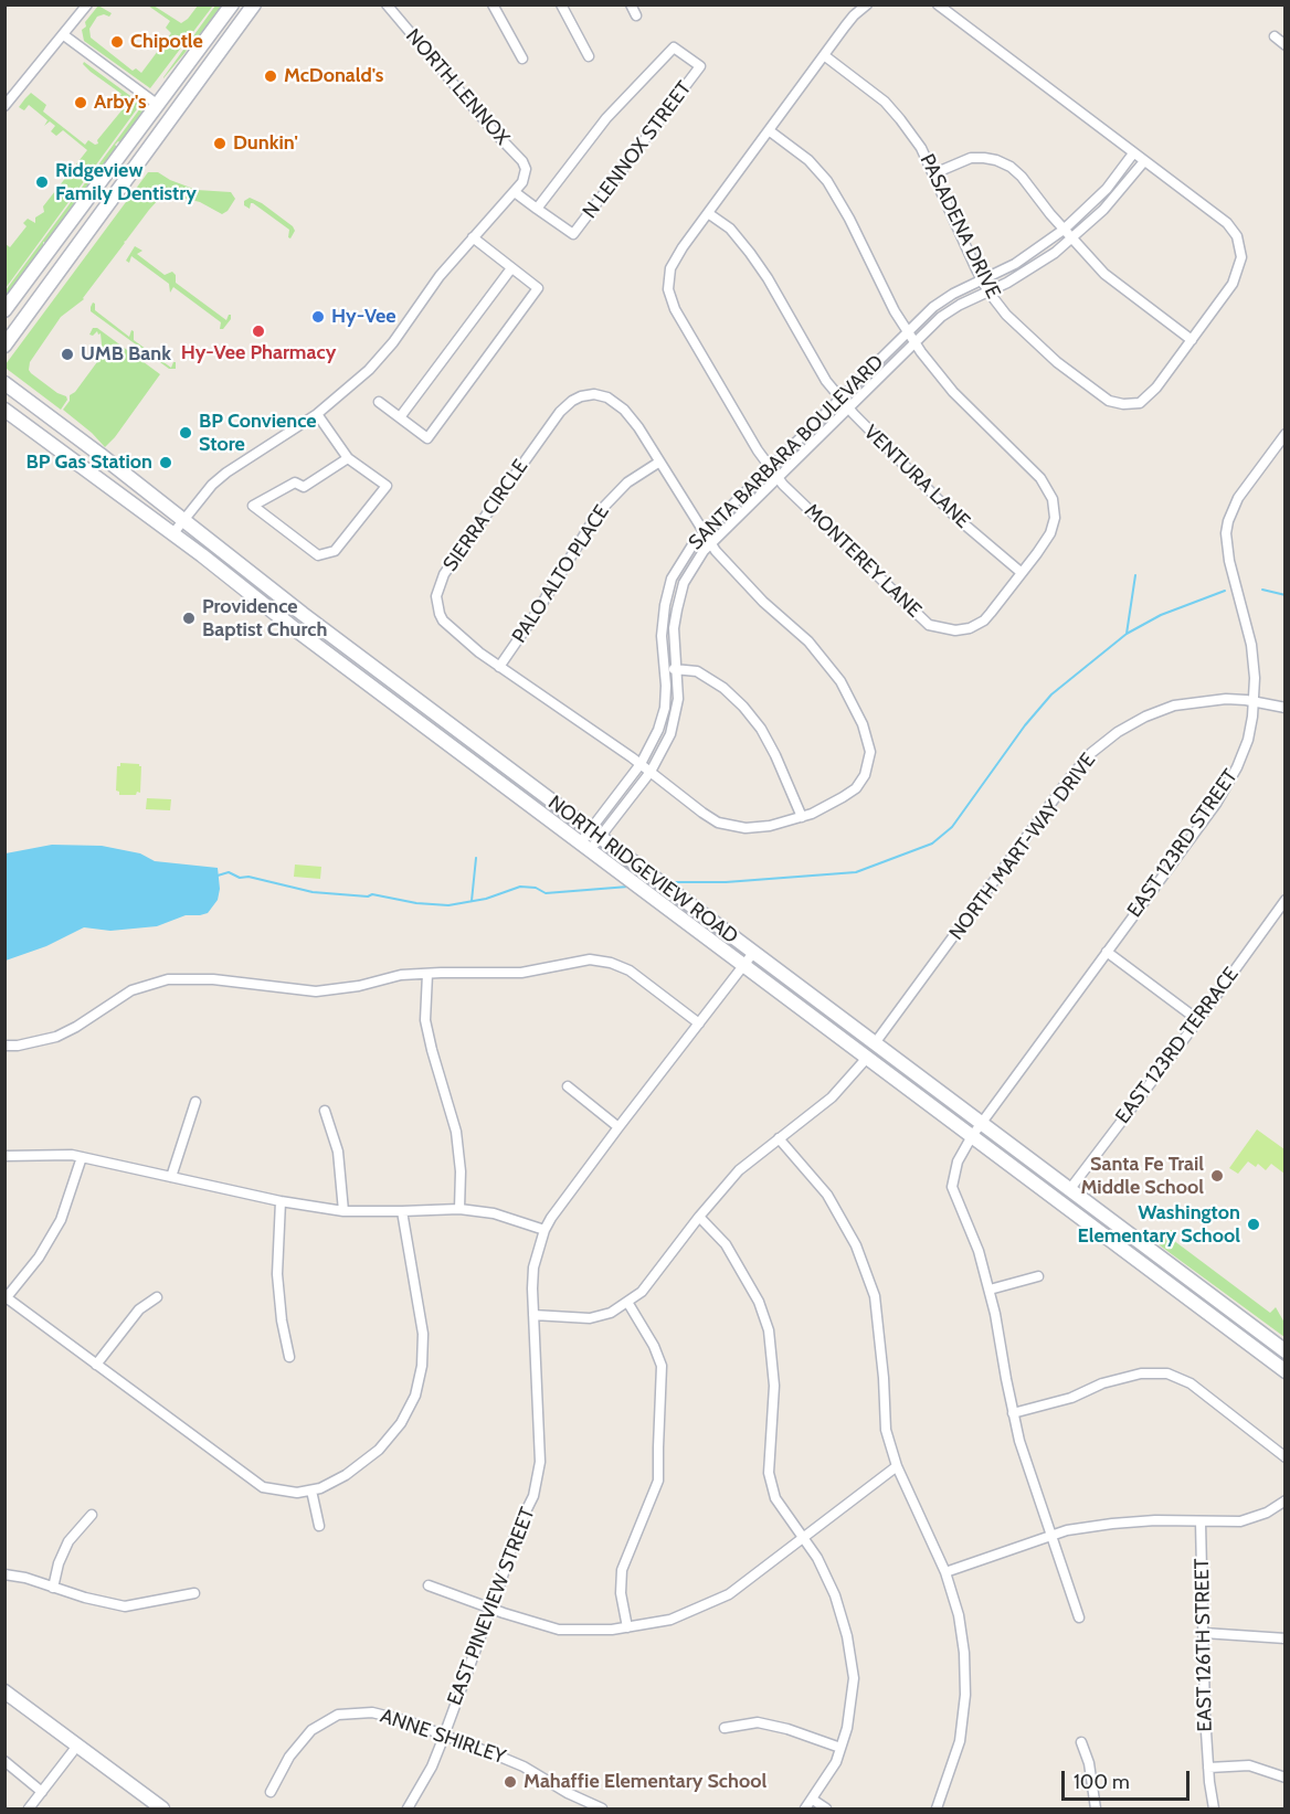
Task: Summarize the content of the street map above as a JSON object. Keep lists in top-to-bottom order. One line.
{"streets":{"main road":["NORTH RIDGEVIEW ROAD"],"street":["NORTH LENNOX","N LENNOX STREET","PASADENA DRIVE","SANTA BARBARA BOULEVARD","VENTURA LANE","SIERRA CIRCLE","MONTEREY LANE","PALO ALTO PLACE","EAST 123RD STREET","NORTH MART-WAY DRIVE","EAST 123RD TERRACE","EAST PINEVIEW STREET","EAST 126TH STREET","ANNE SHIRLEY"]},"crossings":[["NORTH LENNOX","N LENNOX STREET"],["PASADENA DRIVE","SANTA BARBARA BOULEVARD"],["PASADENA DRIVE","MONTEREY LANE"],["SANTA BARBARA BOULEVARD","VENTURA LANE"],["SANTA BARBARA BOULEVARD","SIERRA CIRCLE"],["SANTA BARBARA BOULEVARD","MONTEREY LANE"],["SANTA BARBARA BOULEVARD","NORTH RIDGEVIEW ROAD"],["VENTURA LANE","MONTEREY LANE"],["SIERRA CIRCLE","PALO ALTO PLACE"],["EAST 123RD STREET","NORTH MART-WAY DRIVE"],["EAST 123RD STREET","NORTH RIDGEVIEW ROAD"],["NORTH MART-WAY DRIVE","NORTH RIDGEVIEW ROAD"],["NORTH RIDGEVIEW ROAD","EAST 123RD TERRACE"],["EAST PINEVIEW STREET","ANNE SHIRLEY"]],"places":["Chipotle","McDonald's","Arby's","Dunkin'","Ridgeview Family Dentistry","Hy-Vee","Hy-Vee Pharmacy","UMB Bank","BP Convience Store","BP Gas Station","Providence Baptist Church","Santa Fe Trail Middle School","Washington Elementary School","Mahaffie Elementary School"],"scale_bar":"100 m"}
